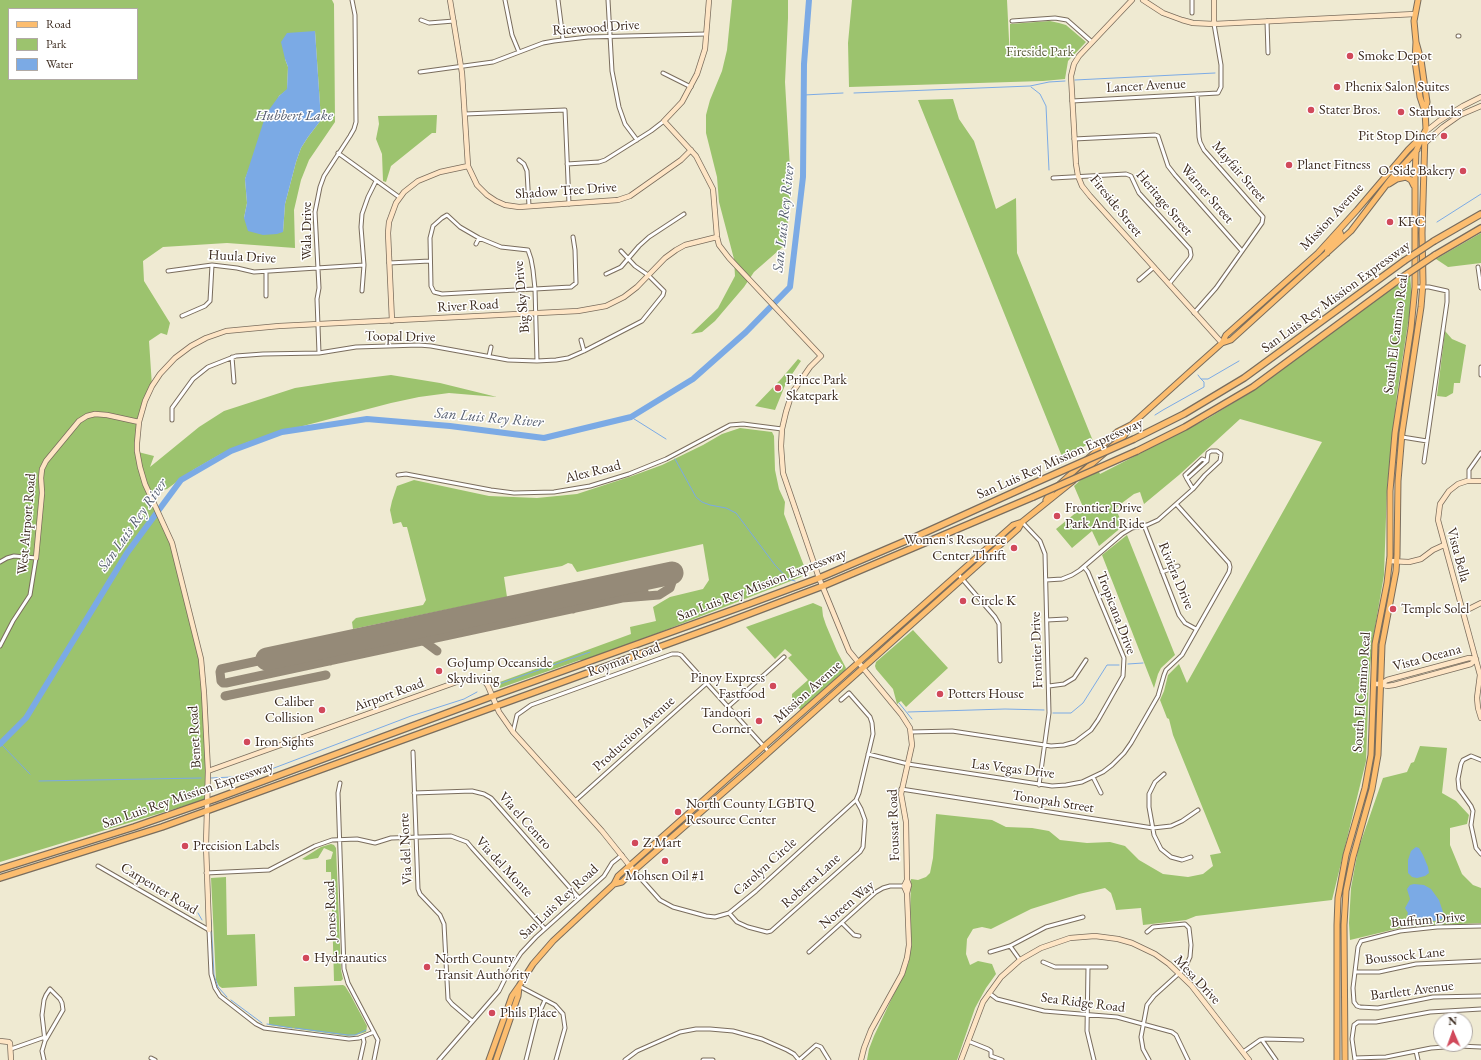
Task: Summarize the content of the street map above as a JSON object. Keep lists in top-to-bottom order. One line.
{"streets":{"highway":["San Luis Rey Mission Expressway"],"main road":["Mission Avenue","South El Camino Real"],"street":["Ricewood Drive","Lancer Avenue","Mayfair Street","Shadow Tree Drive","Warner Street","Heritage Street","Fireside Street","Wala Drive","Huula Drive","Big Sky Drive","River Road","Toopal Drive","Alex Road","West Airport Road","Vista Bella","Riviera Drive","Tropicana Drive","Frontier Drive","Vista Oceana","Roymar Road","Airport Road","Production Avenue","Benet Road","Las Vegas Drive","Tonopah Street","Via el Centro","Foussat Road","Via del Norte","Via del Monte","Carolyn Circle","Roberta Lane","Carpenter Road","San Luis Rey Road","Noreen Way","Jones Road","Buffum Drive","Boussock Lane","Mesa Drive","Bartlett Avenue","Sea Ridge Road"]},"crossings":[["Ricewood Drive","Shadow Tree Drive"],["Lancer Avenue","Mayfair Street"],["Lancer Avenue","Fireside Street"],["Mayfair Street","Warner Street"],["Mayfair Street","Fireside Street"],["Warner Street","Fireside Street"],["Heritage Street","Fireside Street"],["Fireside Street","Mission Avenue"],["Mission Avenue","South El Camino Real"],["Mission Avenue","Frontier Drive"],["Mission Avenue","Roymar Road"],["Mission Avenue","Airport Road"],["Mission Avenue","Carolyn Circle"],["Wala Drive","Huula Drive"],["Wala Drive","River Road"],["Wala Drive","Toopal Drive"],["Big Sky Drive","River Road"],["Big Sky Drive","Toopal Drive"],["San Luis Rey Mission Expressway","Airport Road"],["San Luis Rey Mission Expressway","Benet Road"],["River Road","Toopal Drive"],["River Road","Benet Road"],["South El Camino Real","Vista Oceana"],["West Airport Road","Benet Road"],["Vista Bella","Vista Oceana"],["Riviera Drive","Las Vegas Drive"],["Tropicana Drive","Frontier Drive"],["Tropicana Drive","Foussat Road"],["Frontier Drive","Las Vegas Drive"],["Roymar Road","Airport Road"],["Roymar Road","Production Avenue"],["Airport Road","Production Avenue"],["Airport Road","Benet Road"],["Airport Road","Carolyn Circle"],["Airport Road","San Luis Rey Road"],["Benet Road","Via del Monte"],["Benet Road","Carpenter Road"],["Benet Road","Jones Road"],["Las Vegas Drive","Foussat Road"],["Tonopah Street","Foussat Road"],["Via el Centro","Via del Norte"],["Via el Centro","San Luis Rey Road"],["Foussat Road","Noreen Way"],["Via del Norte","Via del Monte"],["Via del Norte","San Luis Rey Road"],["Via del Monte","San Luis Rey Road"],["Via del Monte","Jones Road"],["Carolyn Circle","Roberta Lane"],["Buffum Drive","Boussock Lane"],["Buffum Drive","Bartlett Avenue"],["Boussock Lane","Bartlett Avenue"],["Mesa Drive","Sea Ridge Road"]],"water":["Hubbert Lake","San Luis Rey River"],"parks":["Fireside Park"],"places":["Smoke Depot","Phenix Salon Suites","Stater Bros.","Starbucks","Pit Stop Diner","Planet Fitness","O-Side Bakery","KFC","Prince Park Skatepark","Frontier Drive Park And Ride","Women's Resource Center Thrift","Circle K","Temple Solel","GoJump Oceanside Skydiving","Pinoy Express Fastfood","Potters House","Caliber Collision","Tandoori Corner","Iron Sights","North County LGBTQ Resource Center","Z Mart","Precision Labels","Mohsen Oil #1","Hydranautics","North County Transit Authority","Phils Place"],"legend":["Road","Park","Water"],"north":"top"}
